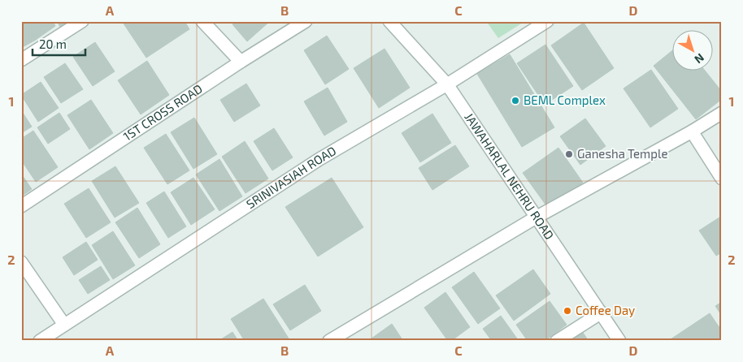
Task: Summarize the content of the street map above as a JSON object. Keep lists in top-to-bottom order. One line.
{"streets":{"street":["1ST CROSS ROAD","SRINIVASIAH ROAD","JAWAHARLAL NEHRU ROAD"]},"crossings":[["SRINIVASIAH ROAD","JAWAHARLAL NEHRU ROAD"]],"places":["BEML Complex","Ganesha Temple","Coffee Day"],"scale_bar":"20 m","north":"bottom right","grid":{"columns":["A","B","C","D"],"rows":["1","2"]}}
